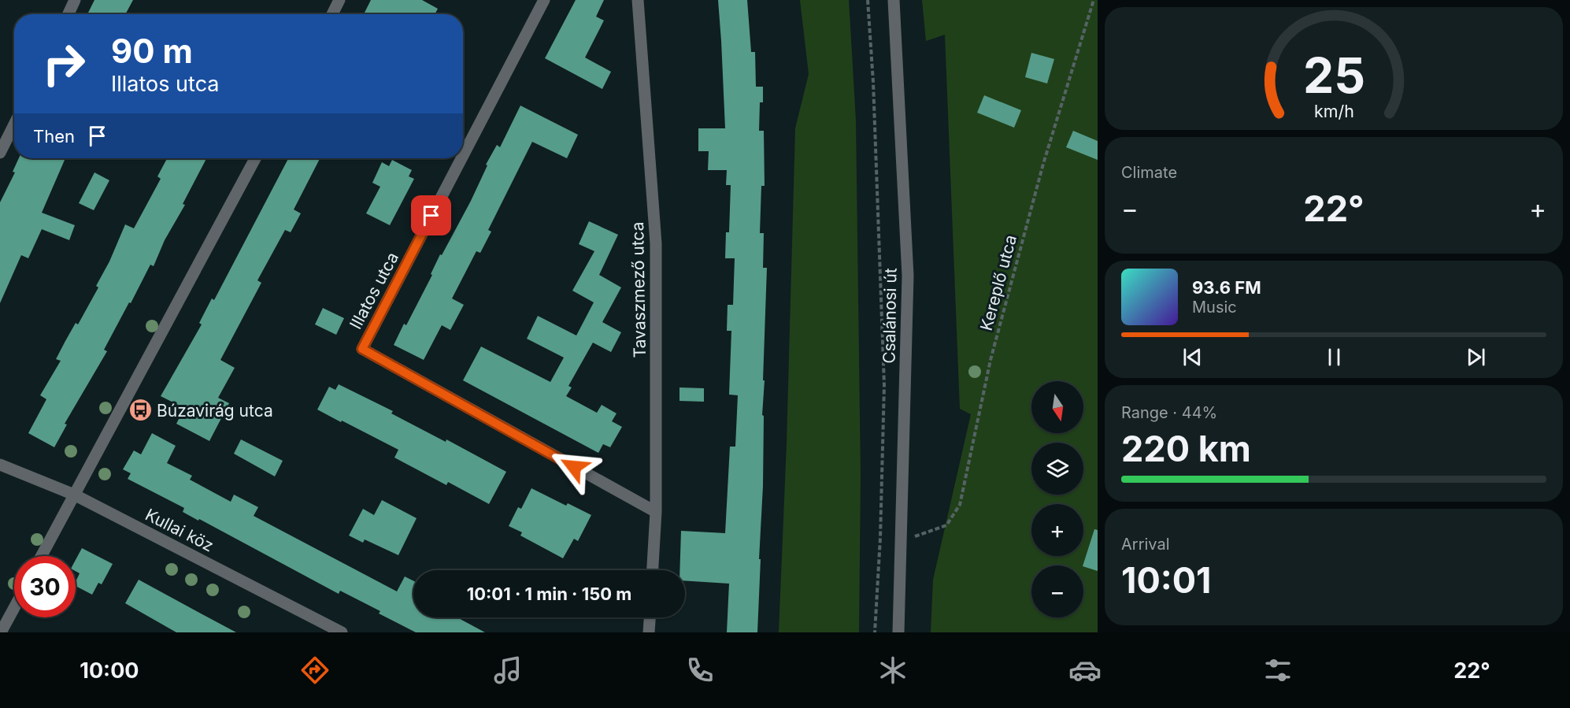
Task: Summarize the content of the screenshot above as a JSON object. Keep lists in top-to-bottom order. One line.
{"streets":{"street":["Tavaszmező utca","Illatos utca","Csalánosi út","Kullai köz"],"path":["Kereplő utca"]},"crossings":[["Kereplő utca","Csalánosi út"],["Tavaszmező utca","Illatos utca"]],"places":{"bus stop":["Búzavirág utca"]},"north":"bottom","page":{"turn":["90 m","Illatos utca"],"then":"Then","tile":["Climate",["Range · 44%","220 km"],["Arrival","10:01"]],"heat":["−","22°","+"],"song":["93.6 FM","Music"],"map_buttons":["+","−"],"limit":"30","trip":"10:01 · 1 min · 150 m","tabs":["10:00","22°"],"gauge":["25","km/h"]}}
